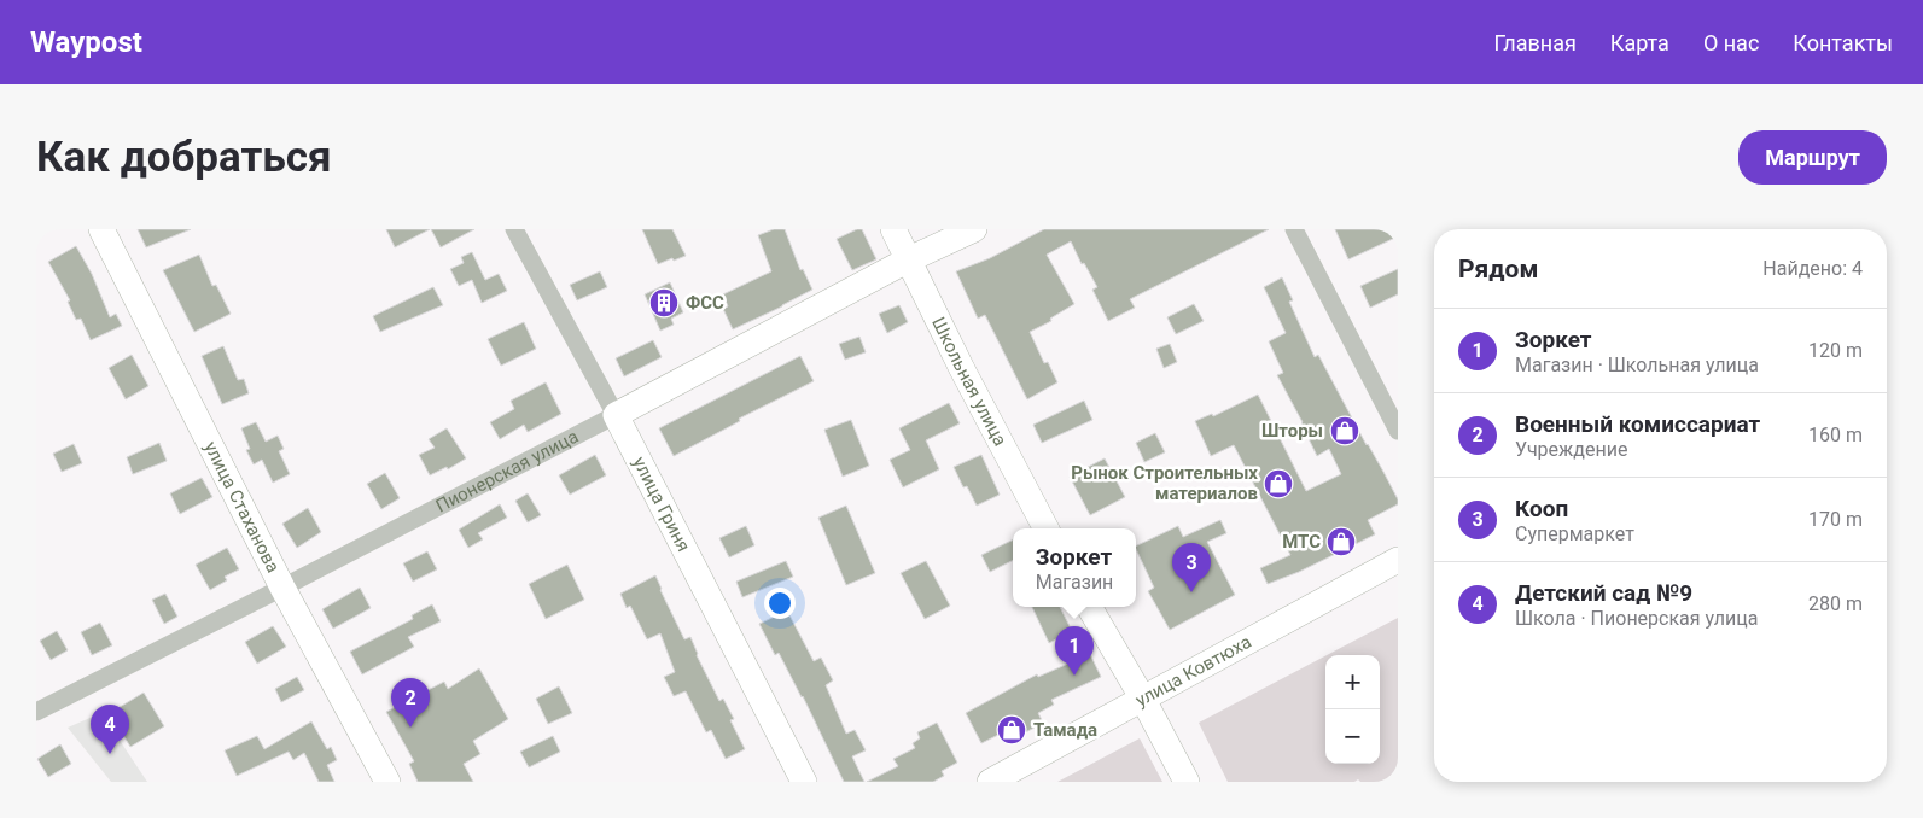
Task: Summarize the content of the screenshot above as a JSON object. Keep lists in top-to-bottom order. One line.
{"streets":{"street":["Школьная улица","Пионерская улица","улица Гриня","улица Стаханова","улица Ковтюха"]},"crossings":[["Школьная улица","Пионерская улица"],["Пионерская улица","улица Гриня"],["Пионерская улица","улица Стаханова"]],"places":{"building":["ФСС"],"shop":["Шторы","Рынок Строительных материалов","МТС","Тамада"]},"page":{"header":"Waypost","nav":["Главная","Карта","О нас","Контакты"],"buttons":"Маршрут","title":"Как добраться","heading":["Рядом","Найдено: 4"],"list":[{"mark":"1","name":"Зоркет","note":"Магазин · Школьная улица","value":"120 m"},{"mark":"2","name":"Военный комиссариат","note":"Учреждение","value":"160 m"},{"mark":"3","name":"Кооп","note":"Супермаркет","value":"170 m"},{"mark":"4","name":"Детский сад №9","note":"Школа · Пионерская улица","value":"280 m"}],"popup":["Зоркет","Магазин"],"pins":["3","1","2","4"],"map_buttons":["+","−"]}}
